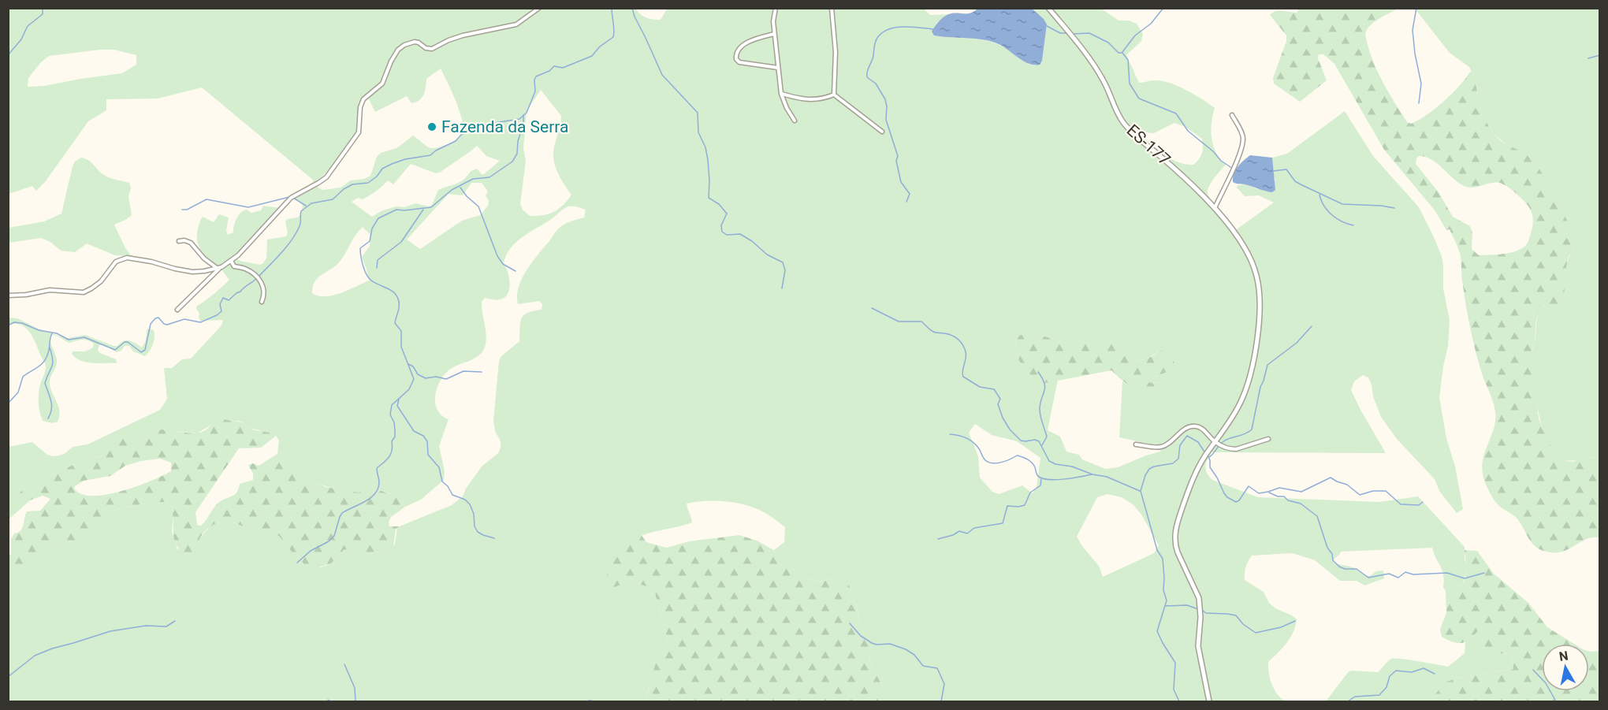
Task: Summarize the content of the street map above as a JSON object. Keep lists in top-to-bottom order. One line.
{"streets":{"main road":["ES-177"]},"places":["Fazenda da Serra"],"north":"top"}
